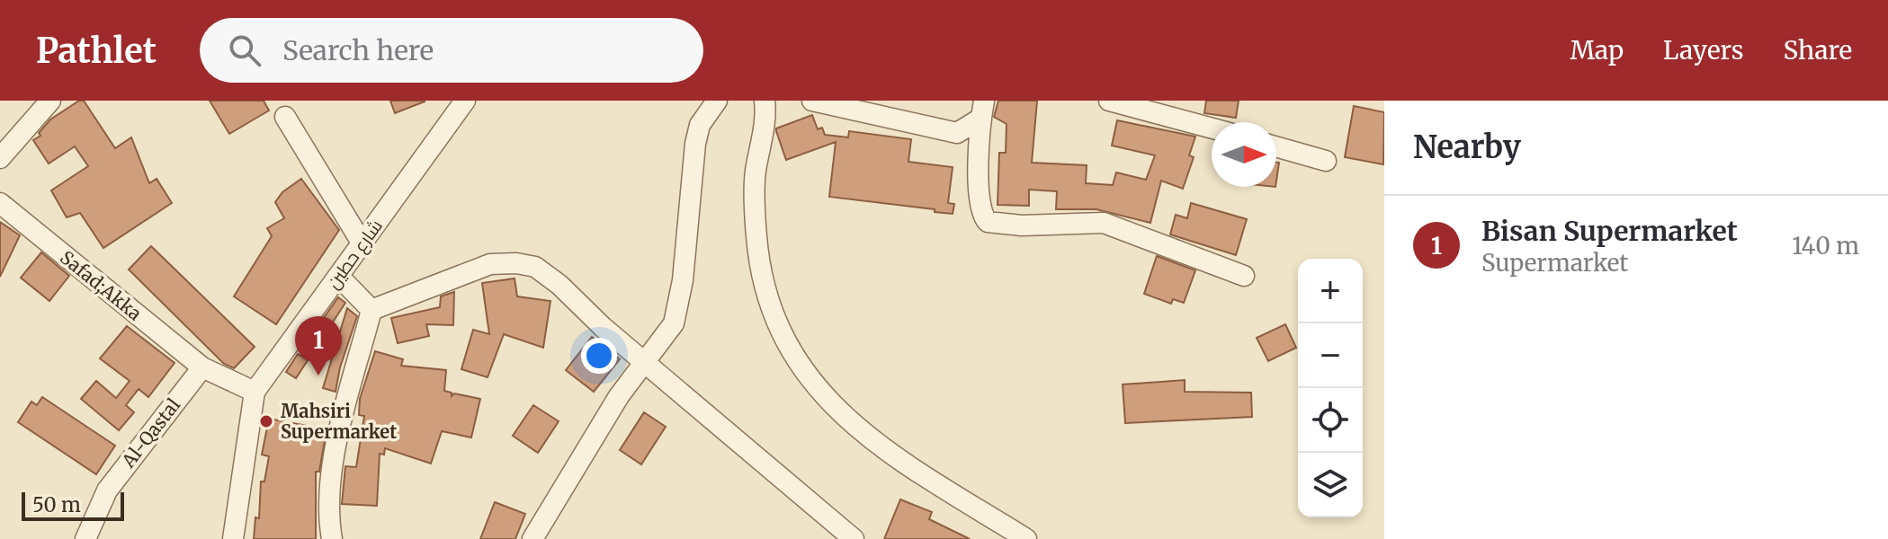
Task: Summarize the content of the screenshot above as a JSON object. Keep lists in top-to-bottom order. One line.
{"streets":{"street":["شارع حطين","Safad;Akka","Al-Qastal"]},"crossings":[["شارع حطين","Safad;Akka"],["Safad;Akka","Al-Qastal"]],"places":["Mahsiri Supermarket"],"scale_bar":"50 m","north":"right","page":{"header":"Pathlet","search":"Search here","nav":["Map","Layers","Share"],"heading":"Nearby","list":[{"mark":"1","name":"Bisan Supermarket","note":"Supermarket","value":"140 m"}],"map_buttons":["+","−"],"pins":"1","scale":"50 m"}}
